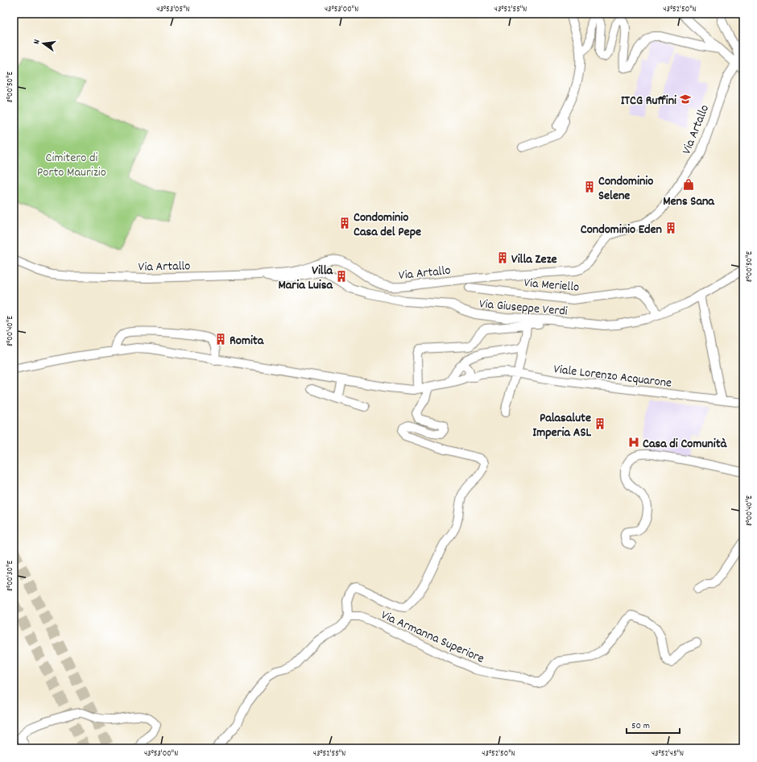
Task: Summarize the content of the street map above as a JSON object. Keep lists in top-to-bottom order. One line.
{"streets":{"street":["Via Artallo","Via Meriello","Via Giuseppe Verdi","Viale Lorenzo Acquarone","Via Armanna Superiore"]},"crossings":[["Via Artallo","Via Giuseppe Verdi"],["Via Meriello","Via Giuseppe Verdi"]],"parks":["Cimitero di Porto Maurizio"],"places":{"school or university":["ITCG Ruffini"],"shop":["Mens Sana"],"building":["Condominio Selene","Condominio Casa del Pepe","Condominio Eden","Villa Zeze","Villa Maria Luisa","Romita","Palasalute Imperia ASL"],"hospital":["Casa di Comunità"]},"scale_bar":"50 m","north":"left","coordinates":["43°53'05\"N","43°53'00\"N","43°52'55\"N","43°52'50\"N","8°00'50\"E","8°00'40\"E","8°00'30\"E","43°52'45\"N"]}
